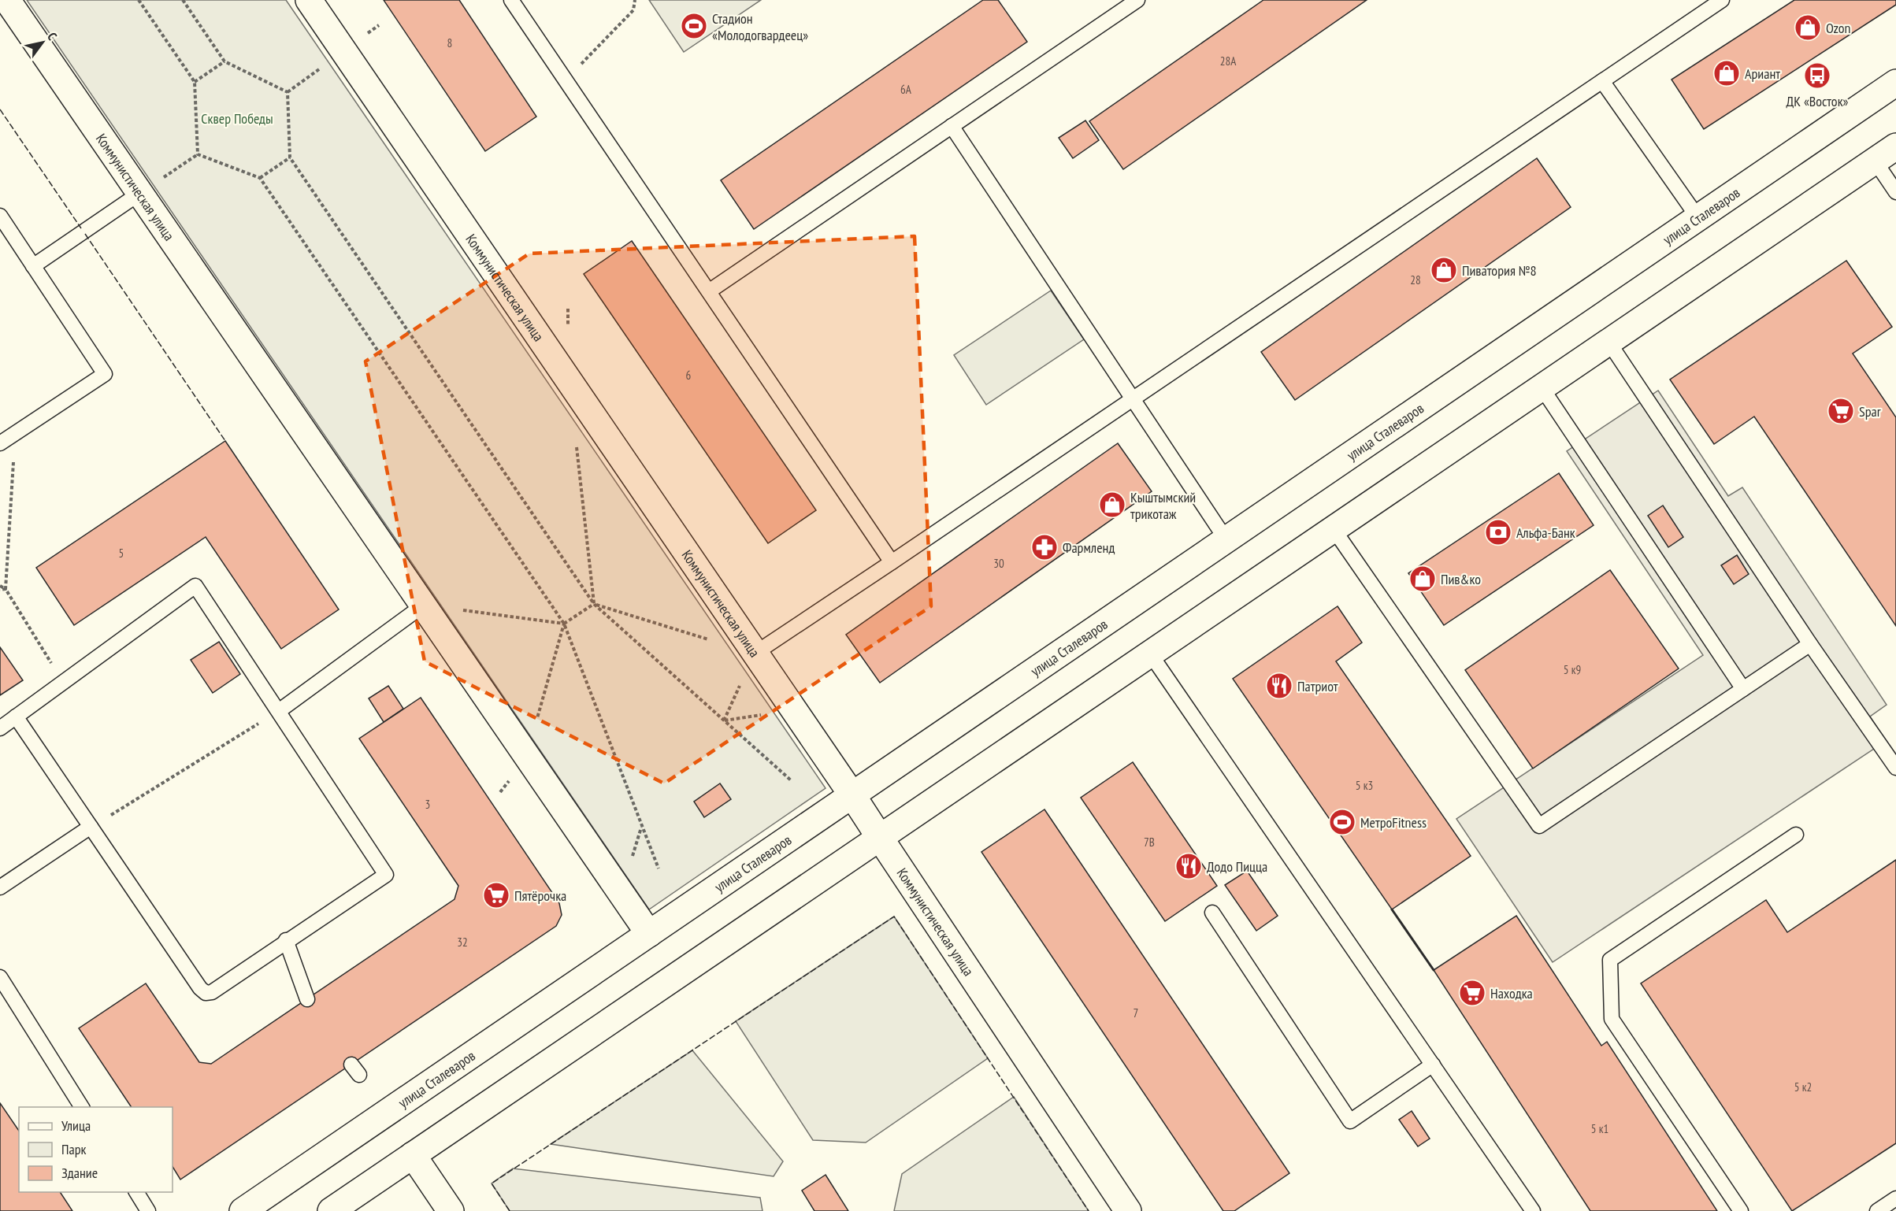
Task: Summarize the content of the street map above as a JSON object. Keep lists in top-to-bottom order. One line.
{"streets":{"main road":["Коммунистическая улица","улица Сталеваров"]},"crossings":[["Коммунистическая улица","улица Сталеваров"]],"parks":["Сквер Победы"],"places":{"sports":["Стадион «Молодогвардеец»","МетроFitness"],"shop":["Ozon","Ариант","Пиватория №8","Кыштымский трикотаж","Пив&ко"],"bus stop":["ДК «Восток»"],"supermarket":["Spar","Пятёрочка","Находка"],"bank":["Альфа-Банк"],"pharmacy":["Фармленд"],"restaurant":["Патриот","Додо Пицца"]},"house_numbers":["8","28А","6А","28","6","5","30","5 к9","5 к3","3","7В","32","7","5 к2","5 к1"],"legend":["Улица","Парк","Здание"],"north":"top right"}
